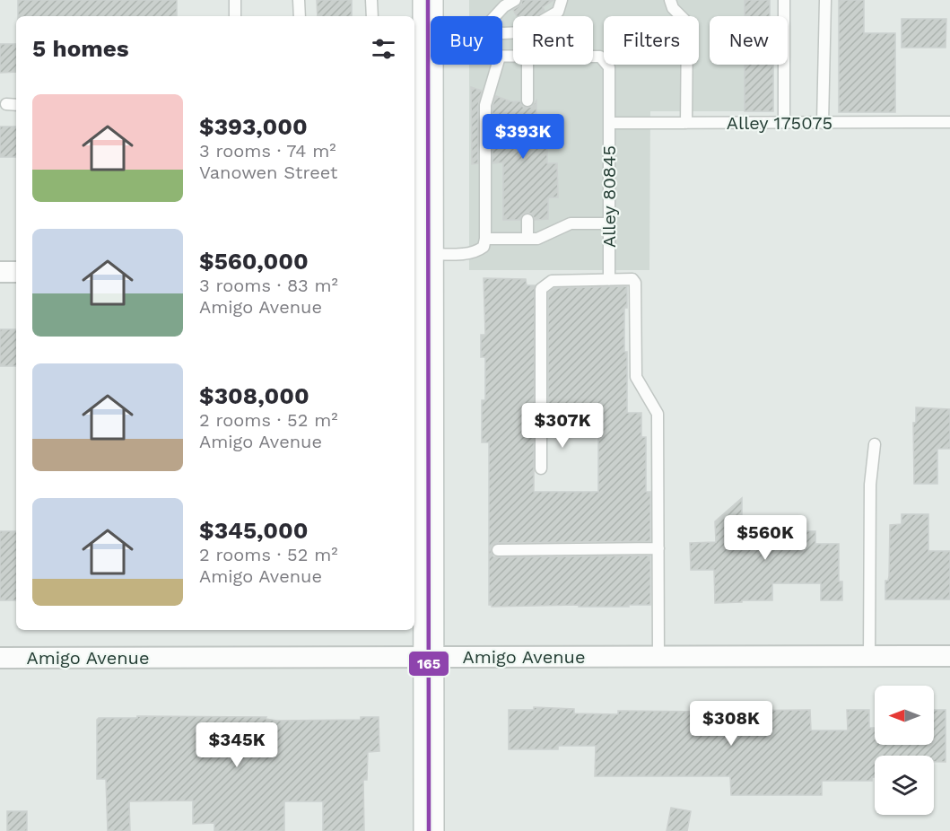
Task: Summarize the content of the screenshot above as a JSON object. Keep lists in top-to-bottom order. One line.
{"streets":{"street":["Amigo Avenue"],"lane":["Alley 175075","Alley 80845"]},"crossings":[["Alley 175075","Alley 80845"]],"lines":["transit line 165"],"north":"left","page":{"chip":["Buy","Rent","Filters","New"],"heading":"5 homes","list":[{"name":"$393,000","note":"3 rooms · 74 m² · Vanowen Street"},{"name":"$560,000","note":"3 rooms · 83 m² · Amigo Avenue"},{"name":"$308,000","note":"2 rooms · 52 m² · Amigo Avenue"},{"name":"$345,000","note":"2 rooms · 52 m² · Amigo Avenue"}],"price":["$393K","$307K","$560K","$308K","$345K"]}}
